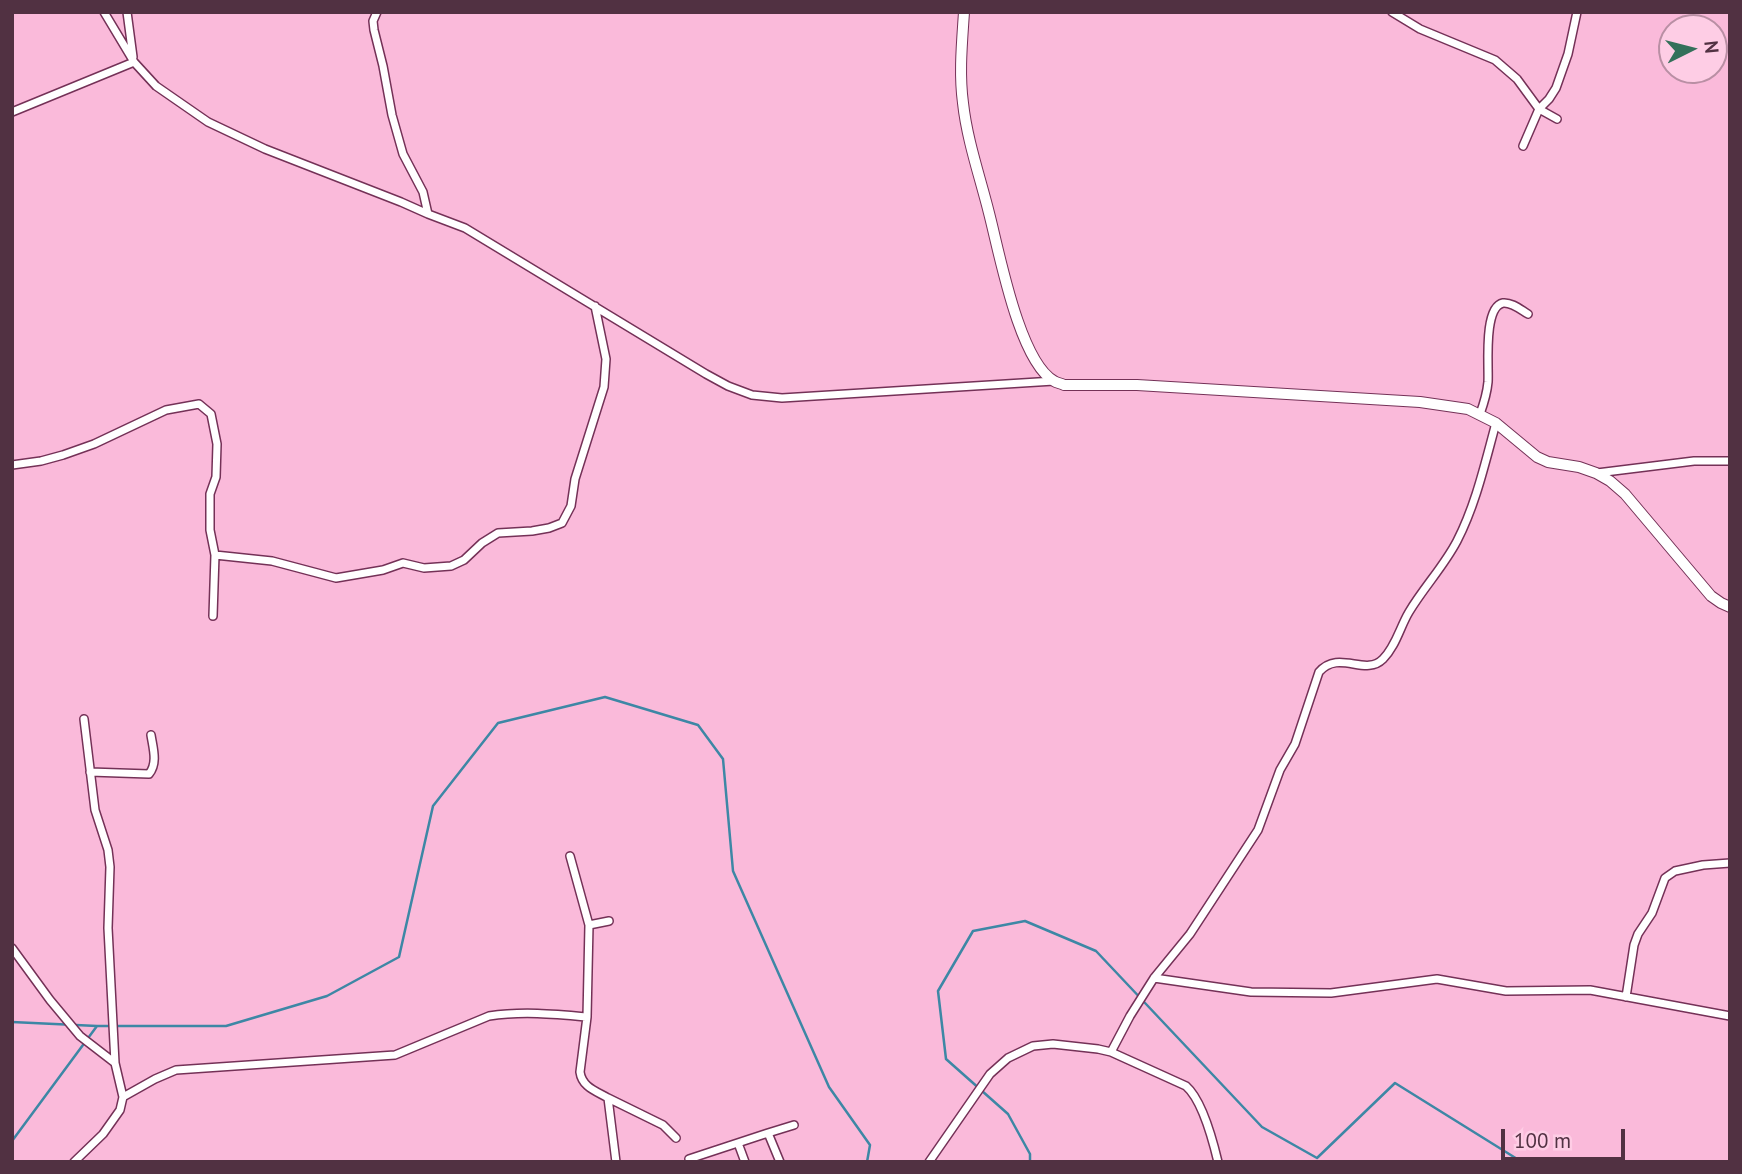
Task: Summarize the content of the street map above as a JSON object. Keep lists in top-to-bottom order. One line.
{"scale_bar":"100 m","north":"right"}
